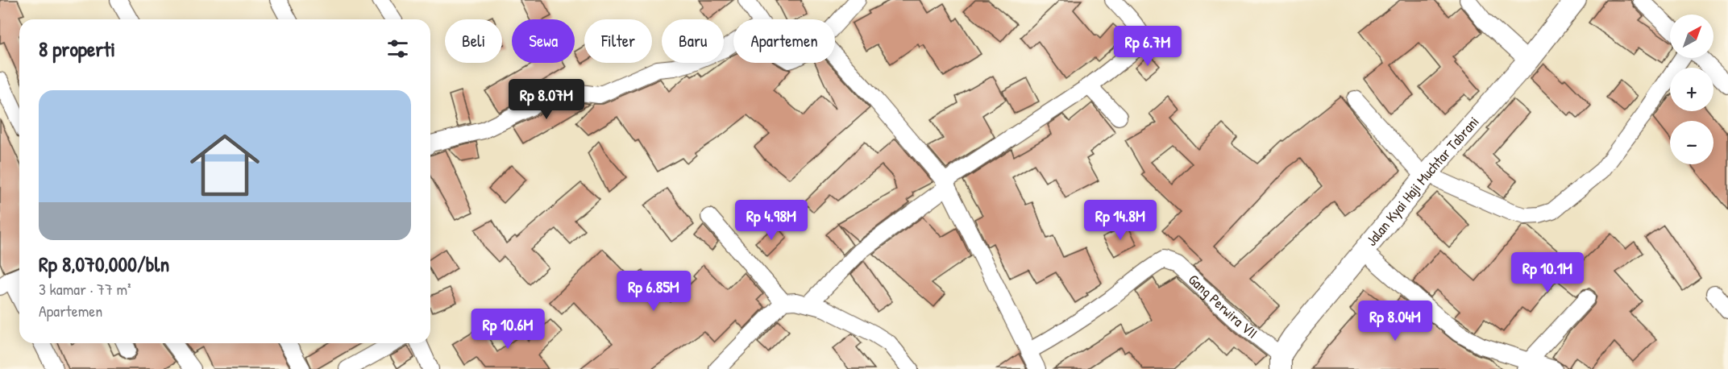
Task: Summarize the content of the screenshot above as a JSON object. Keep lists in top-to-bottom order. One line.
{"streets":{"street":["Jalan Kyai Haji Muchtar Tabrani","Gang Perwira VII"]},"crossings":[["Jalan Kyai Haji Muchtar Tabrani","Gang Perwira VII"]],"north":"top right","page":{"map_buttons":["+","−"],"chip":["Beli","Sewa","Filter","Baru","Apartemen"],"heading":"8 properti","price":["Rp 6.7M","Rp 8.07M","Rp 4.98M","Rp 14.8M","Rp 10.1M","Rp 6.85M","Rp 8.04M","Rp 10.6M"],"list":[{"name":"Rp 8,070,000/bln","note":"3 kamar · 77 m² · Apartemen"}]}}
